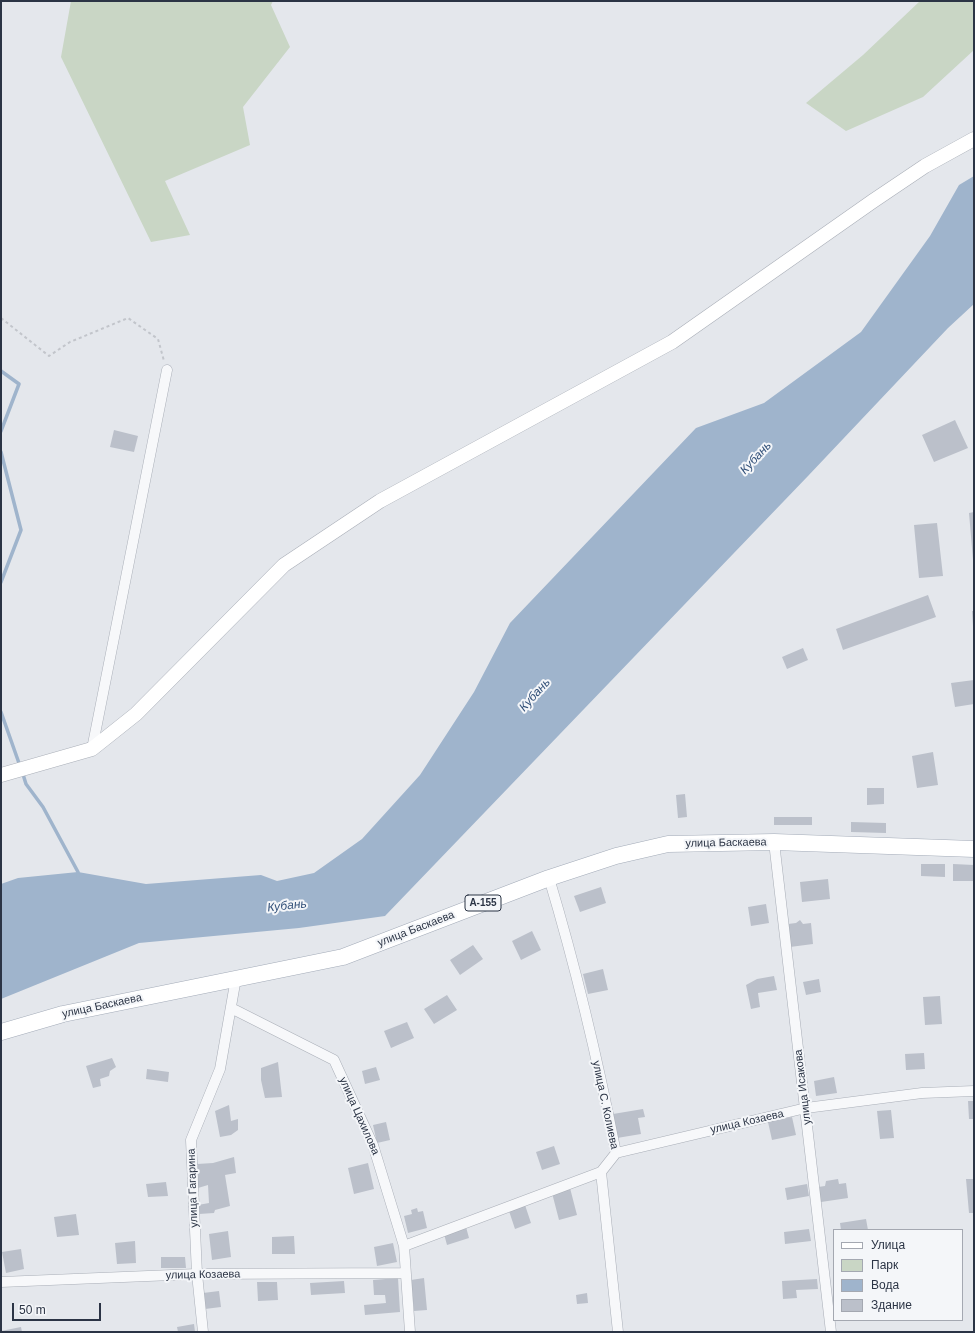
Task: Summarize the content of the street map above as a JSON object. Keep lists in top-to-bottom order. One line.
{"streets":{"main road":["улица Баскаева","А-155"],"street":["улица Исакова","улица С. Колиева","улица Цахилова","улица Козаева","улица Гагарина"]},"crossings":[["улица Баскаева","улица Исакова"],["улица Баскаева","улица С. Колиева"],["улица Баскаева","улица Гагарина"],["улица Исакова","улица Козаева"],["улица С. Колиева","улица Козаева"],["улица Цахилова","улица Козаева"],["улица Цахилова","улица Гагарина"],["улица Козаева","улица Гагарина"]],"water":["Кубань"],"legend":["Улица","Парк","Вода","Здание"],"scale_bar":"50 m"}
